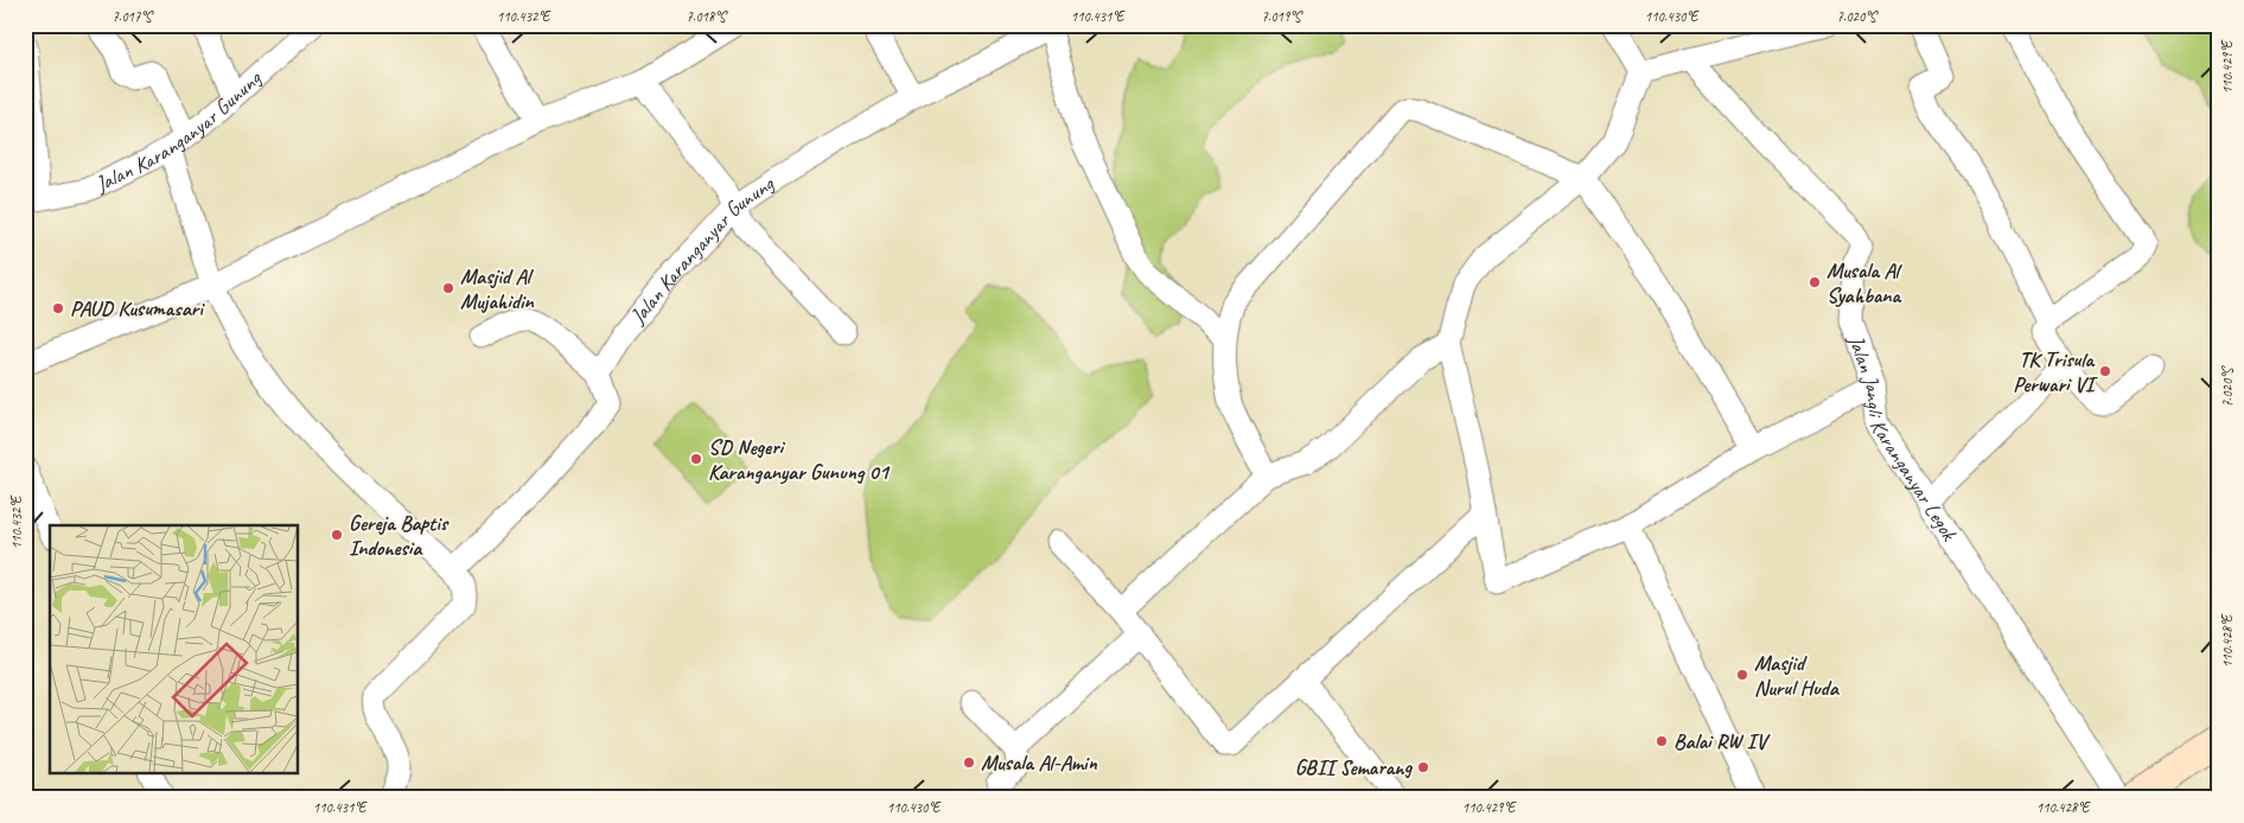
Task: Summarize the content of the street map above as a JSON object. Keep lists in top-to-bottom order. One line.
{"streets":{"street":["Jalan Karanganyar Gunung","Jalan Jangli Karanganyar Legok"]},"places":["Musala Al Syahbana","Masjid Al Mujahidin","PAUD Kusumasari","TK Trisula Perwari VI","SD Negeri Karanganyar Gunung 01","Gereja Baptis Indonesia","Masjid Nurul Huda","Balai RW IV","Musala Al-Amin","GBII Semarang"],"coordinates":["7.017°S","110.432°E","7.018°S","110.431°E","7.019°S","110.430°E","7.020°S","110.429°E","110.428°E"]}
